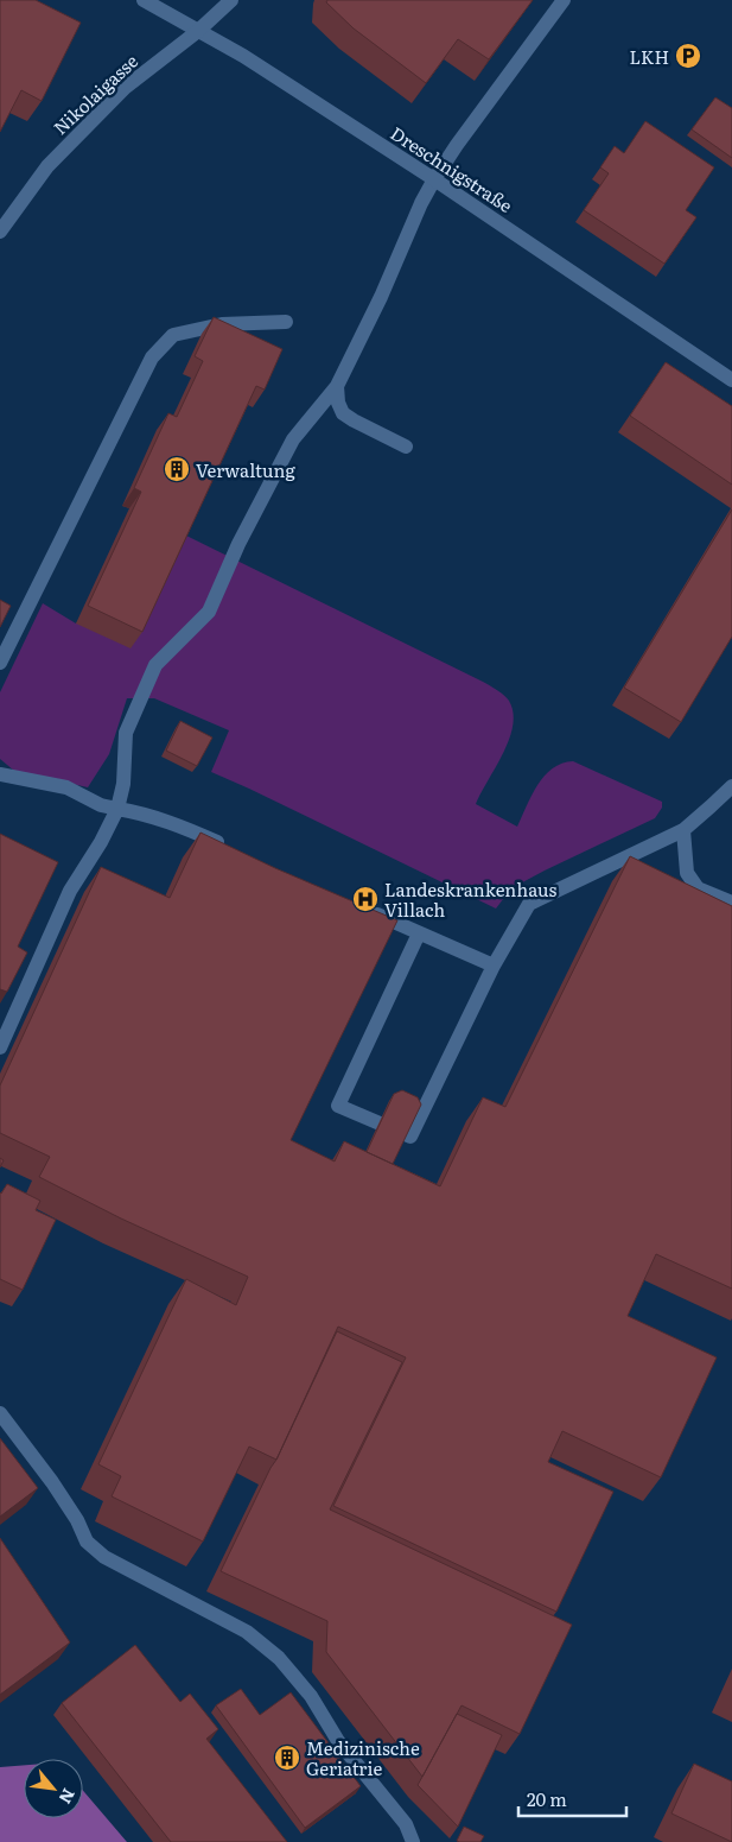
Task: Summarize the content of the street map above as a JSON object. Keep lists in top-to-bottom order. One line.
{"streets":{"street":["Nikolaigasse","Dreschnigstraße"]},"crossings":[["Nikolaigasse","Dreschnigstraße"]],"places":{"parking":["LKH"],"building":["Verwaltung","Medizinische Geriatrie"],"hospital":["Landeskrankenhaus Villach"]},"scale_bar":"20 m","north":"bottom right"}
